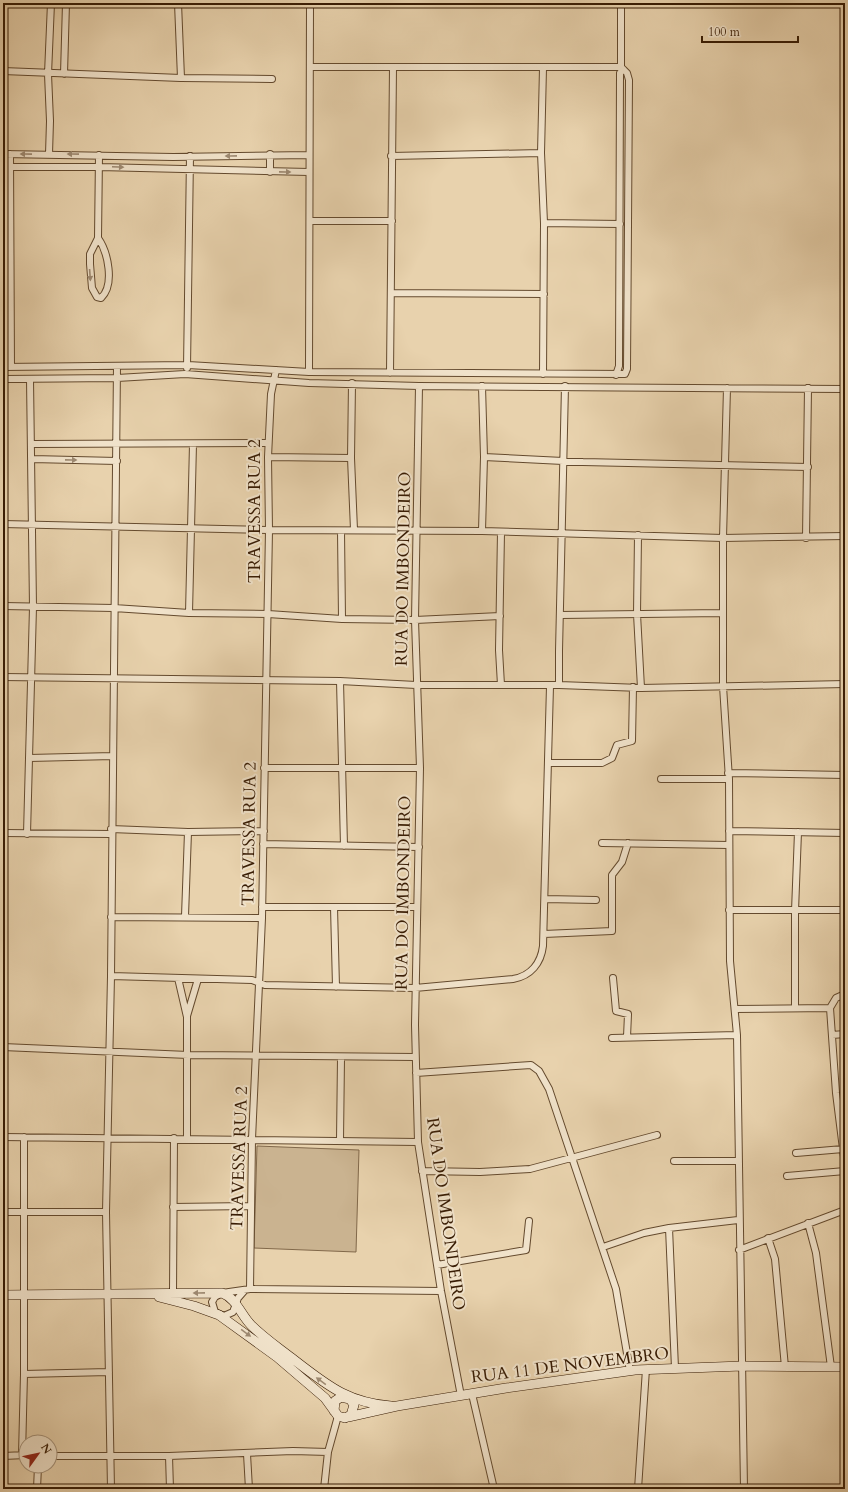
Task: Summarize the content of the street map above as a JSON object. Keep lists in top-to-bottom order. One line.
{"streets":{"main road":["RUA 11 DE NOVEMBRO"],"street":["TRAVESSA RUA 2","RUA DO IMBONDEIRO"]},"crossings":[["RUA DO IMBONDEIRO","RUA 11 DE NOVEMBRO"]],"scale_bar":"100 m","north":"top right"}
